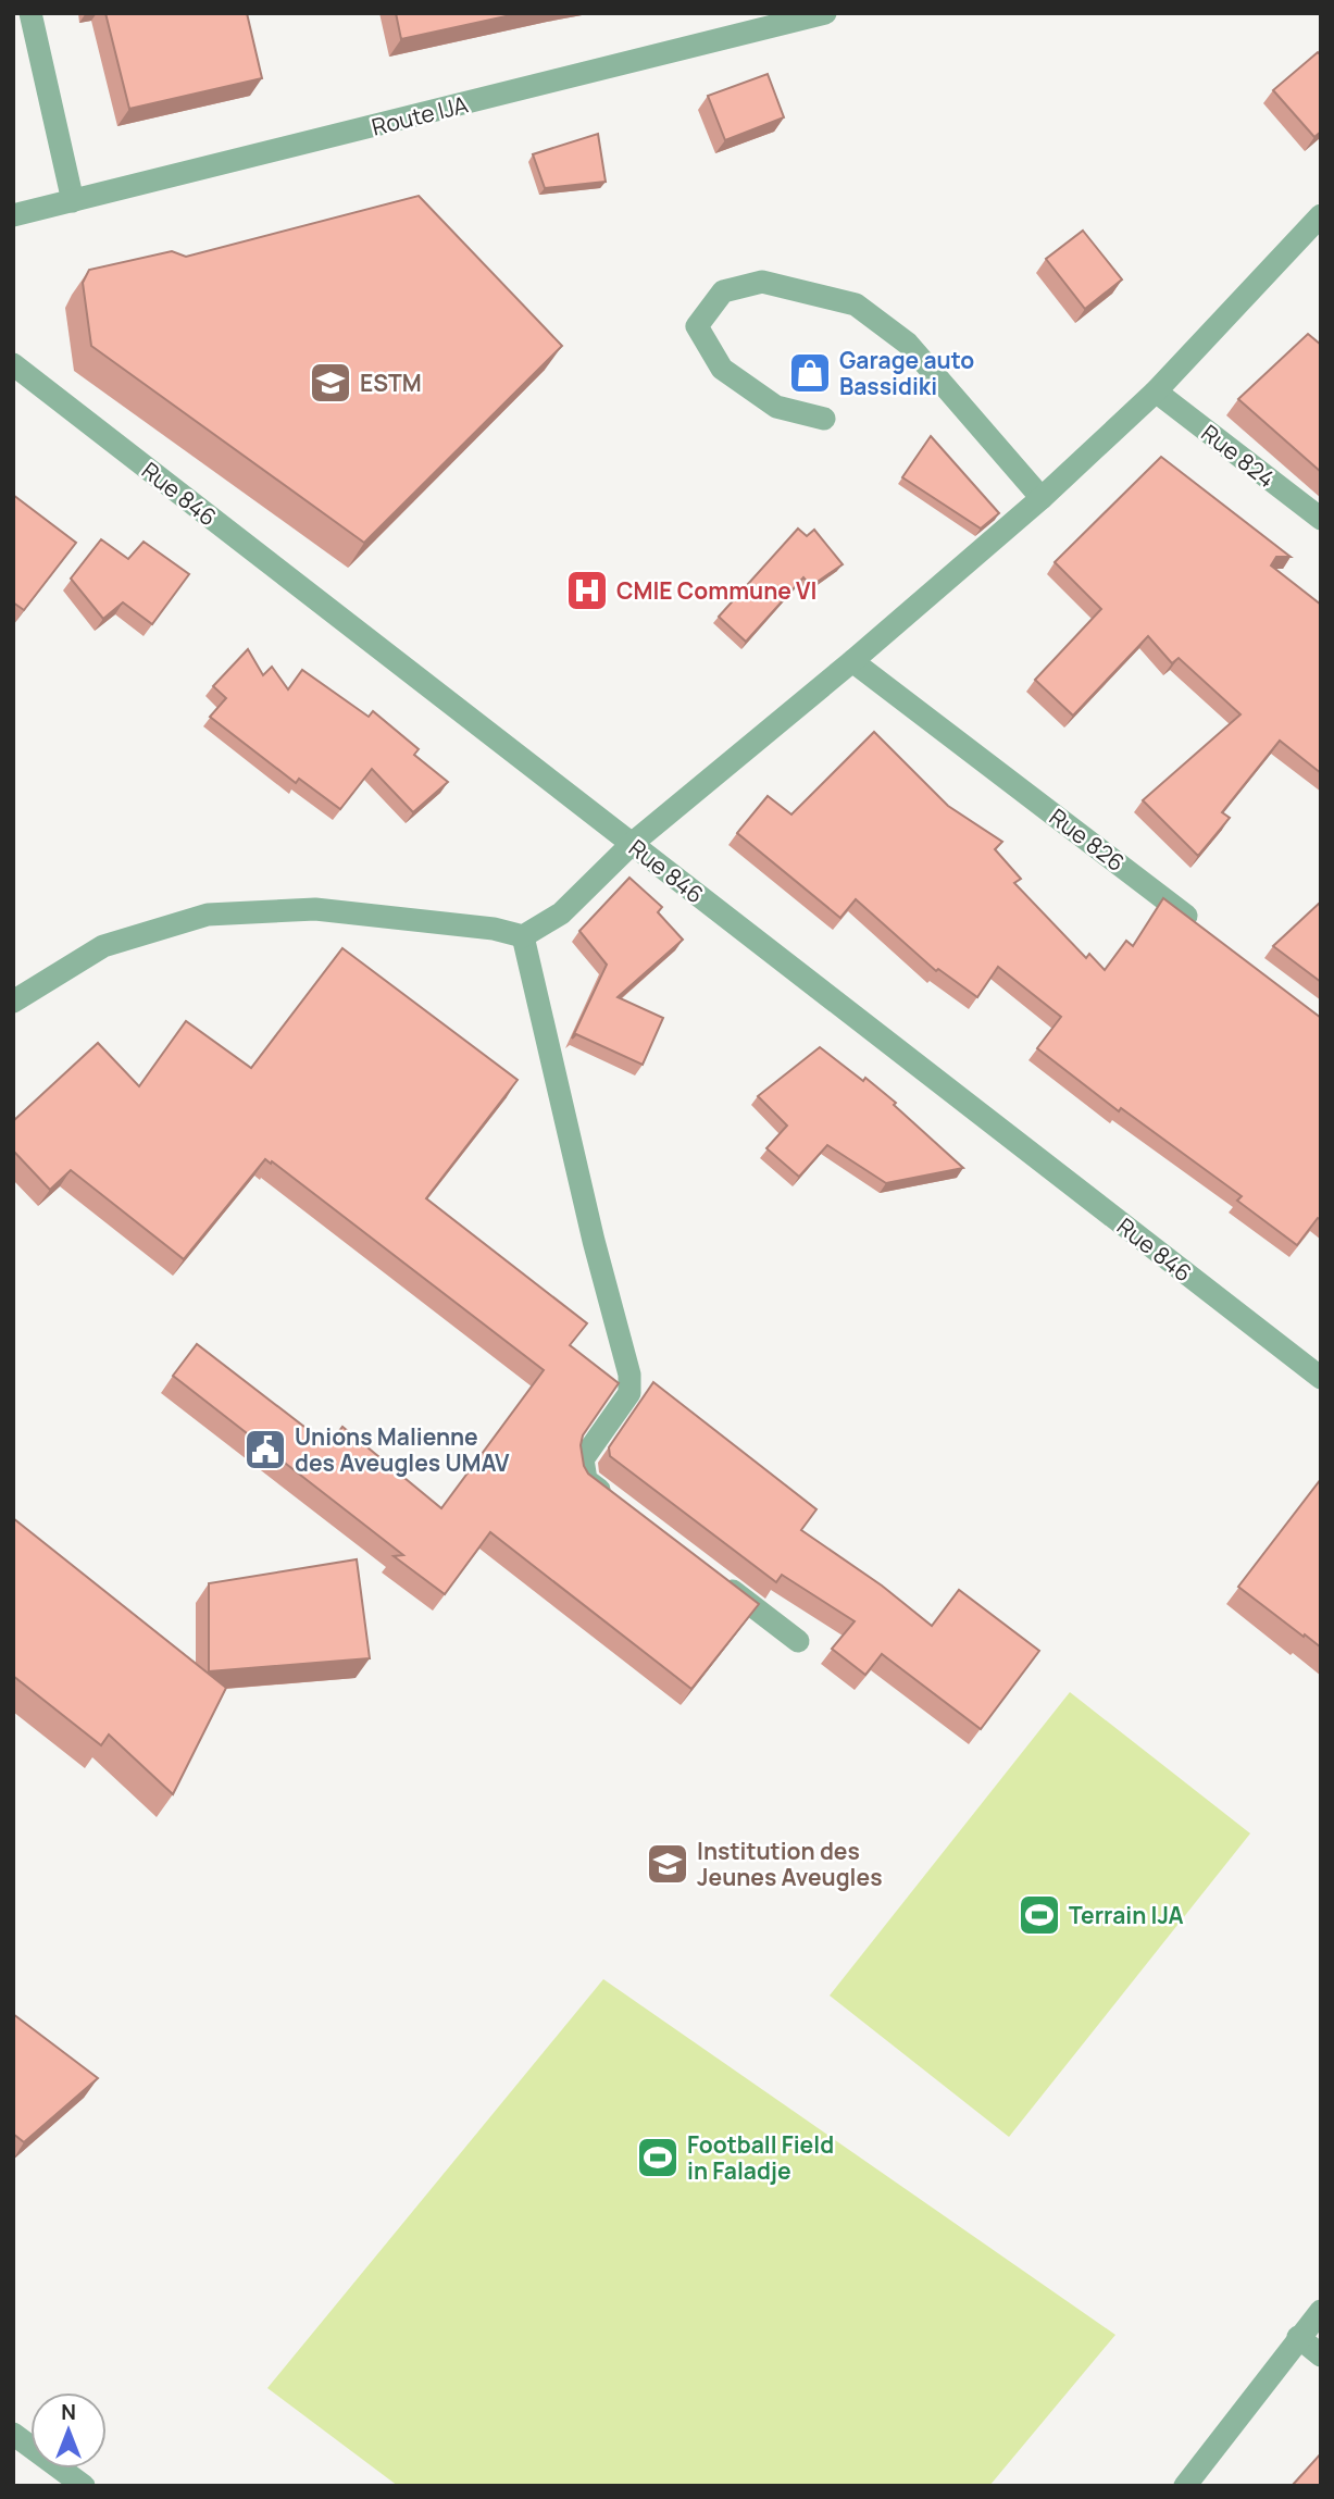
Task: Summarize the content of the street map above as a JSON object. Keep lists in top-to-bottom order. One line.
{"streets":{"street":["Route IJA","Rue 824","Rue 846","Rue 826"]},"places":{"shop":["Garage auto Bassidiki"],"school or university":["ESTM","Institution des Jeunes Aveugles"],"hospital":["CMIE Commune VI"],"public building":["Unions Malienne des Aveugles UMAV"],"sports":["Terrain IJA","Football Field in Faladje"]},"north":"top"}
